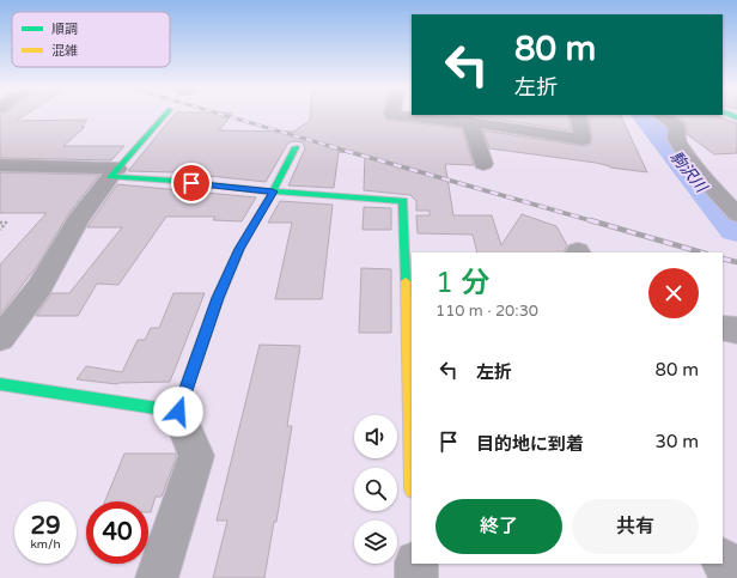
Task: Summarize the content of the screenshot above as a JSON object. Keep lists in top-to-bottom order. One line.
{"water":["駒沢川"],"legend":["順調","混雑"],"page":{"turn":["80 m","左折"],"heading":["1 分","110 m · 20:30"],"list":[{"name":"左折","value":"80 m"},{"name":"目的地に到着","value":"30 m"}],"buttons":["終了","共有"],"speed":"29 km/h","limit":"40"}}
